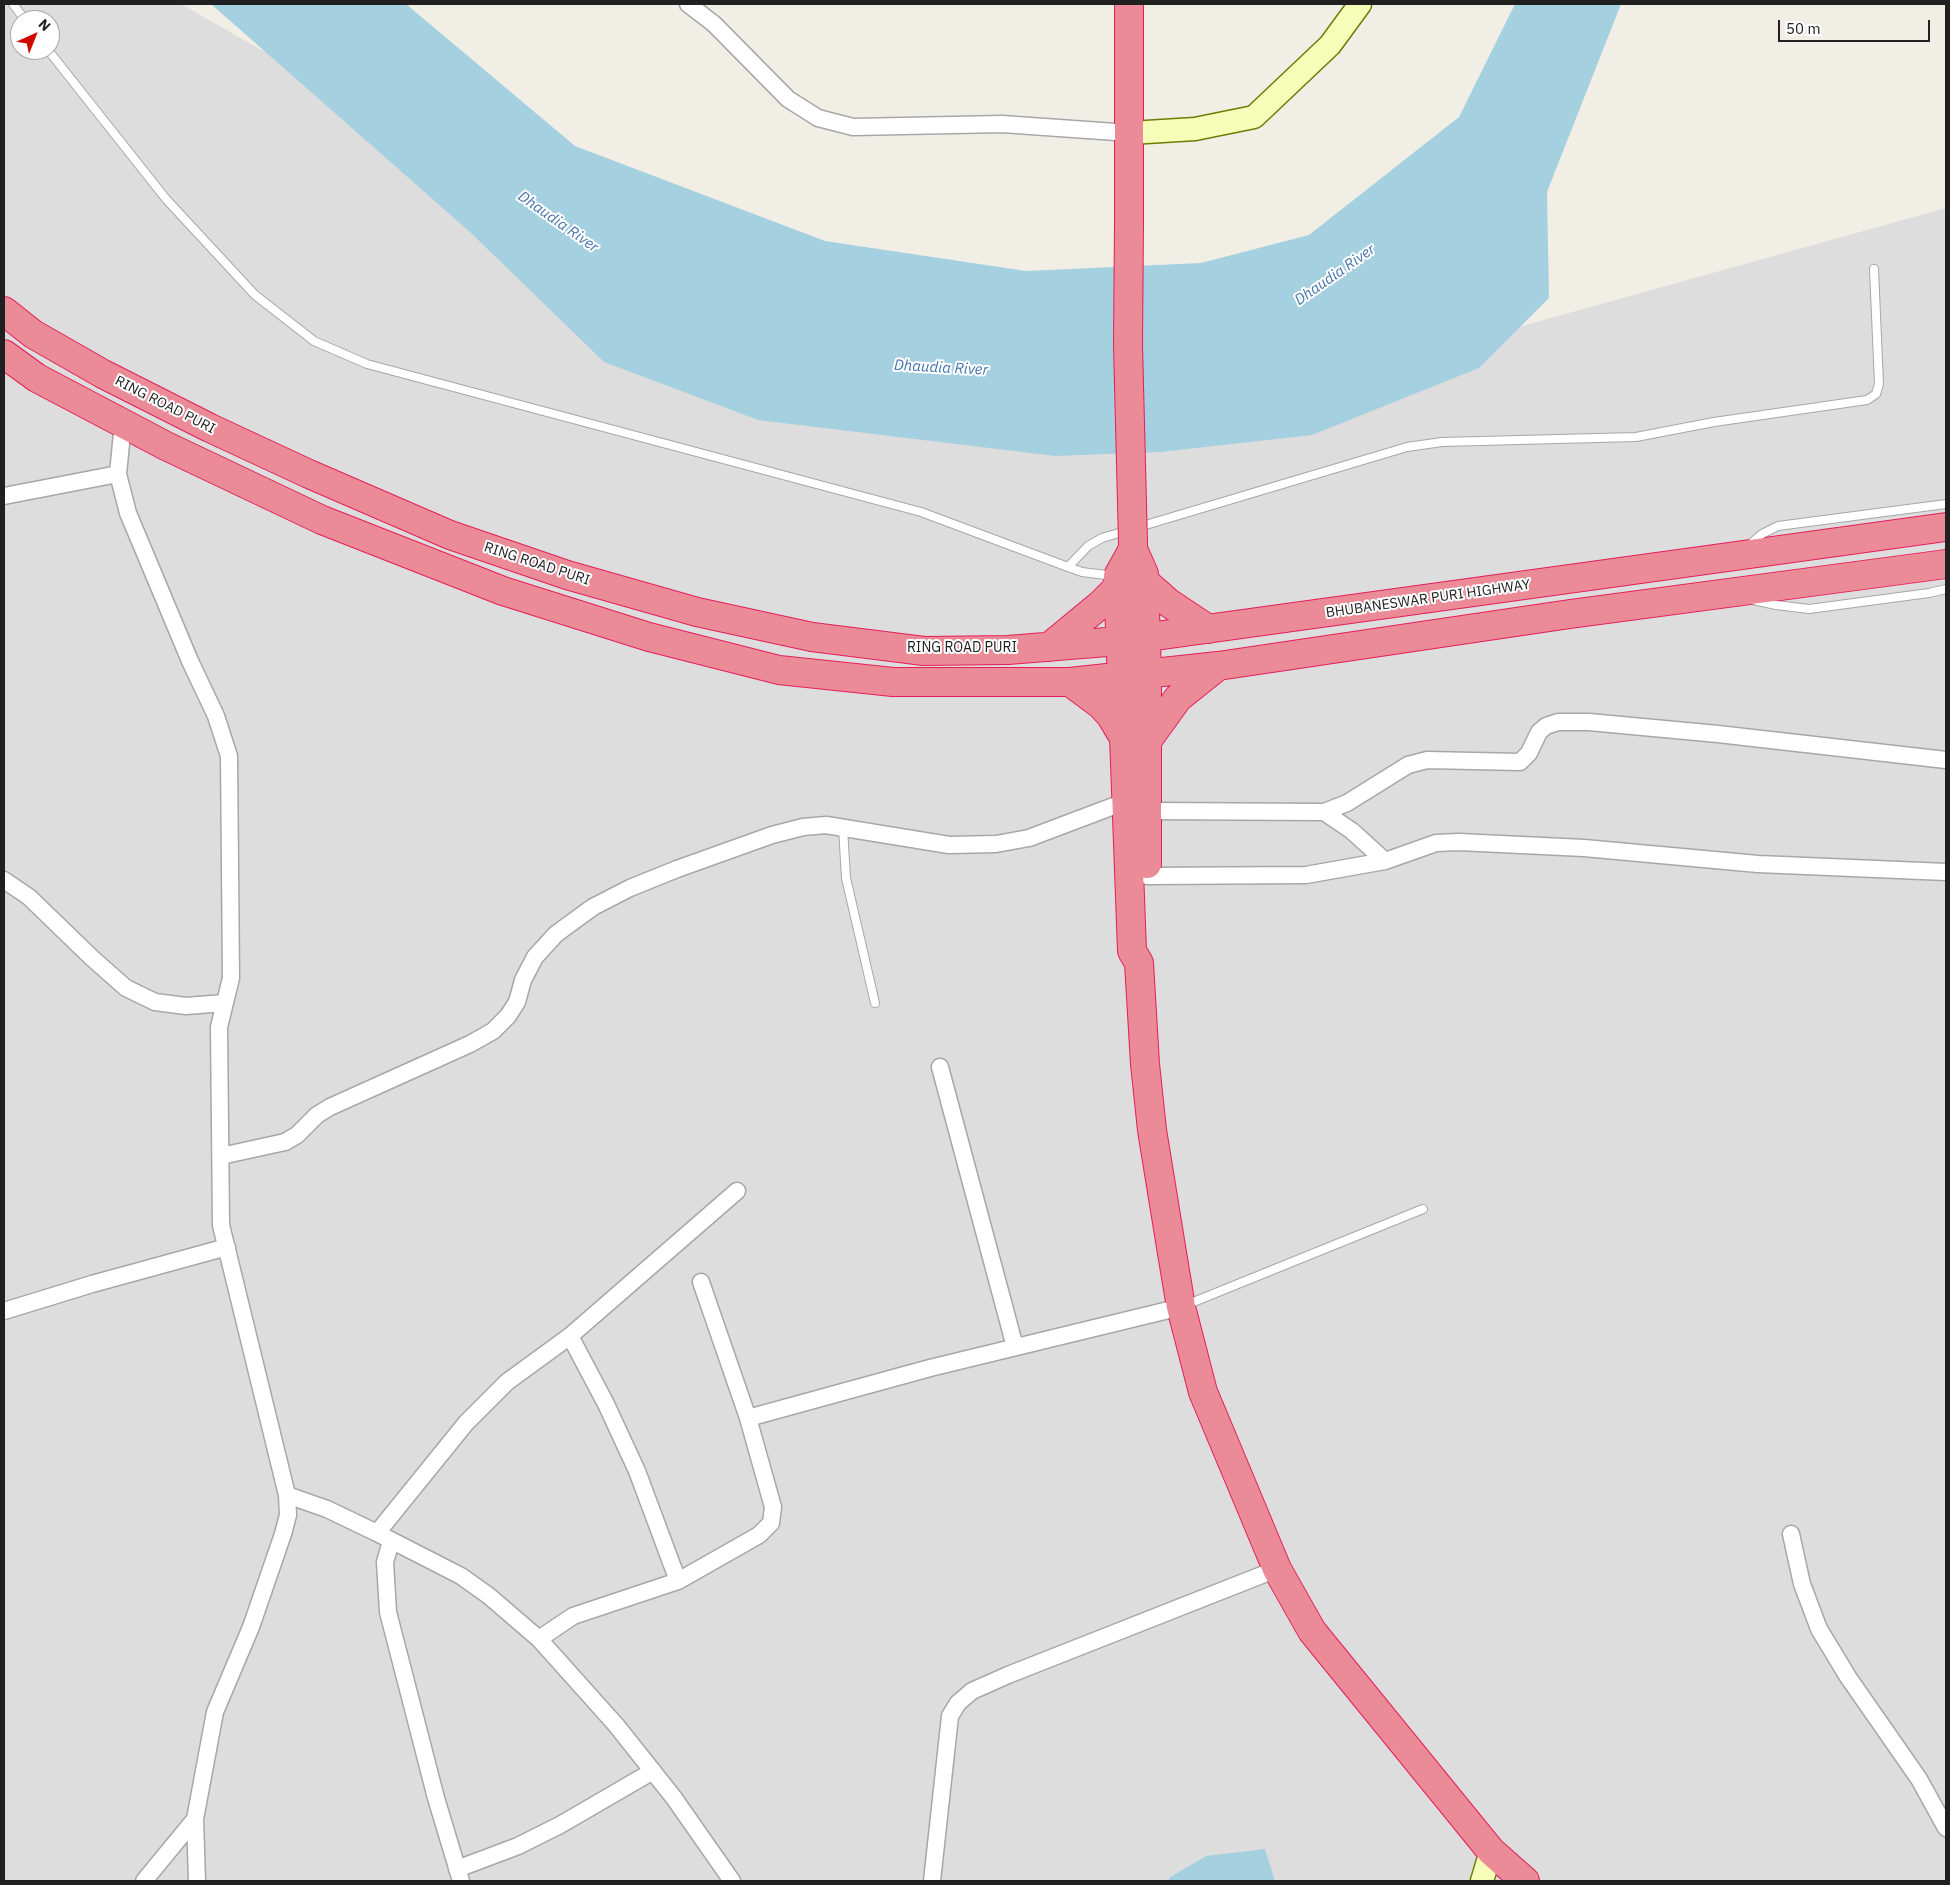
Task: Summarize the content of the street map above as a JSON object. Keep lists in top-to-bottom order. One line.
{"streets":{"highway":["RING ROAD PURI","BHUBANESWAR PURI HIGHWAY"]},"crossings":[["RING ROAD PURI","BHUBANESWAR PURI HIGHWAY"]],"water":["Dhaudia River"],"scale_bar":"50 m","north":"top right"}
